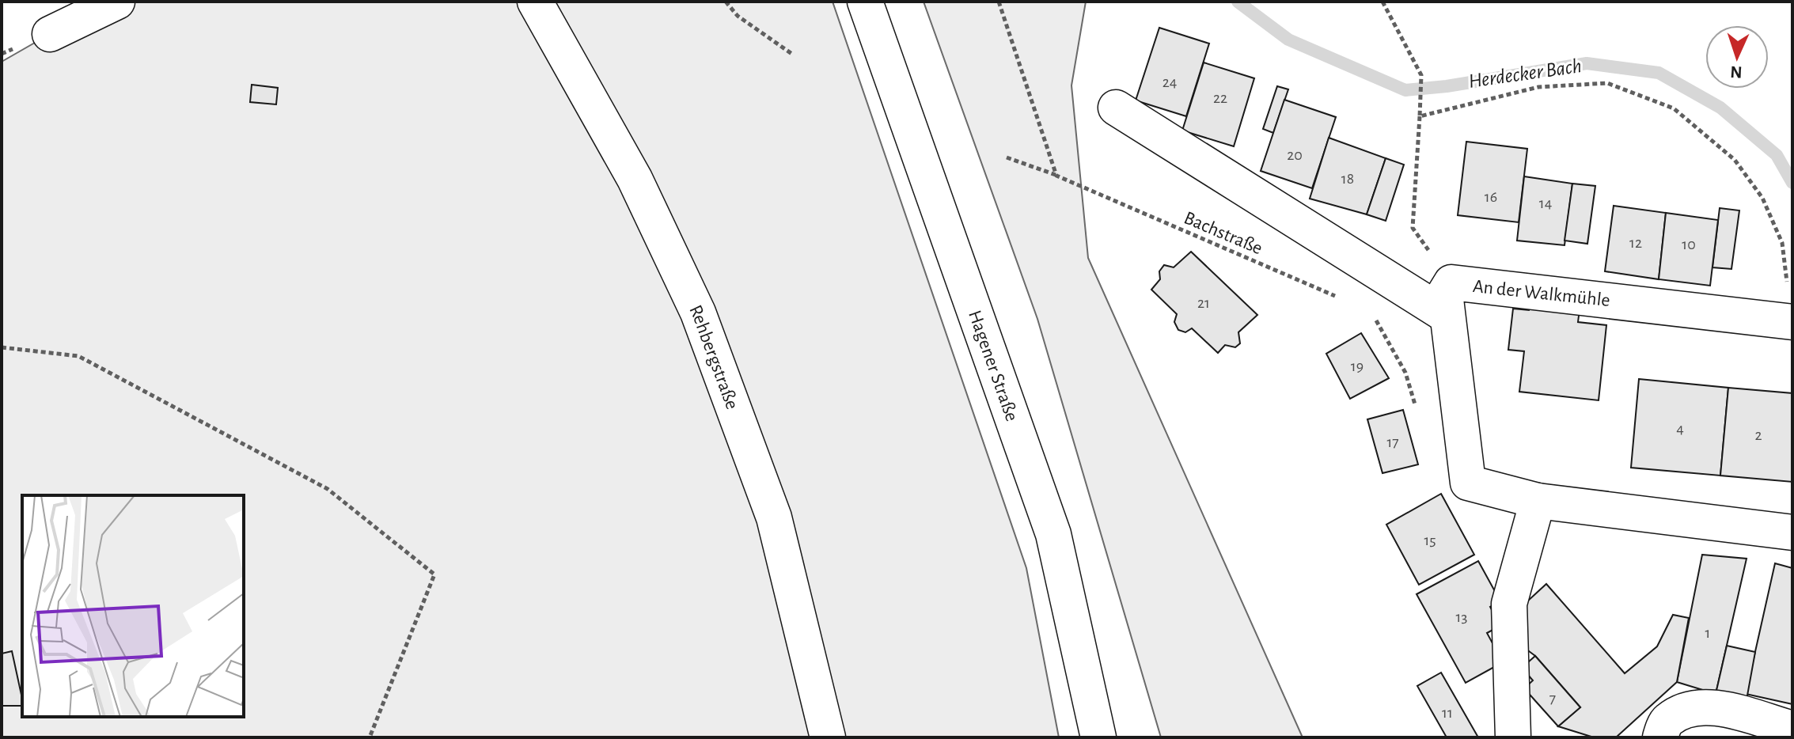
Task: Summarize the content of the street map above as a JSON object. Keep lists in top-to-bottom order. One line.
{"streets":{"street":["An der Walkmühle","Rehbergstraße","Hagener Straße"],"path":["Bachstraße"]},"water":["Herdecker Bach"],"house_numbers":["24","22","20","18","16","14","12","10","21","19","4","2","17","15","13","1","7","11"],"north":"bottom"}
